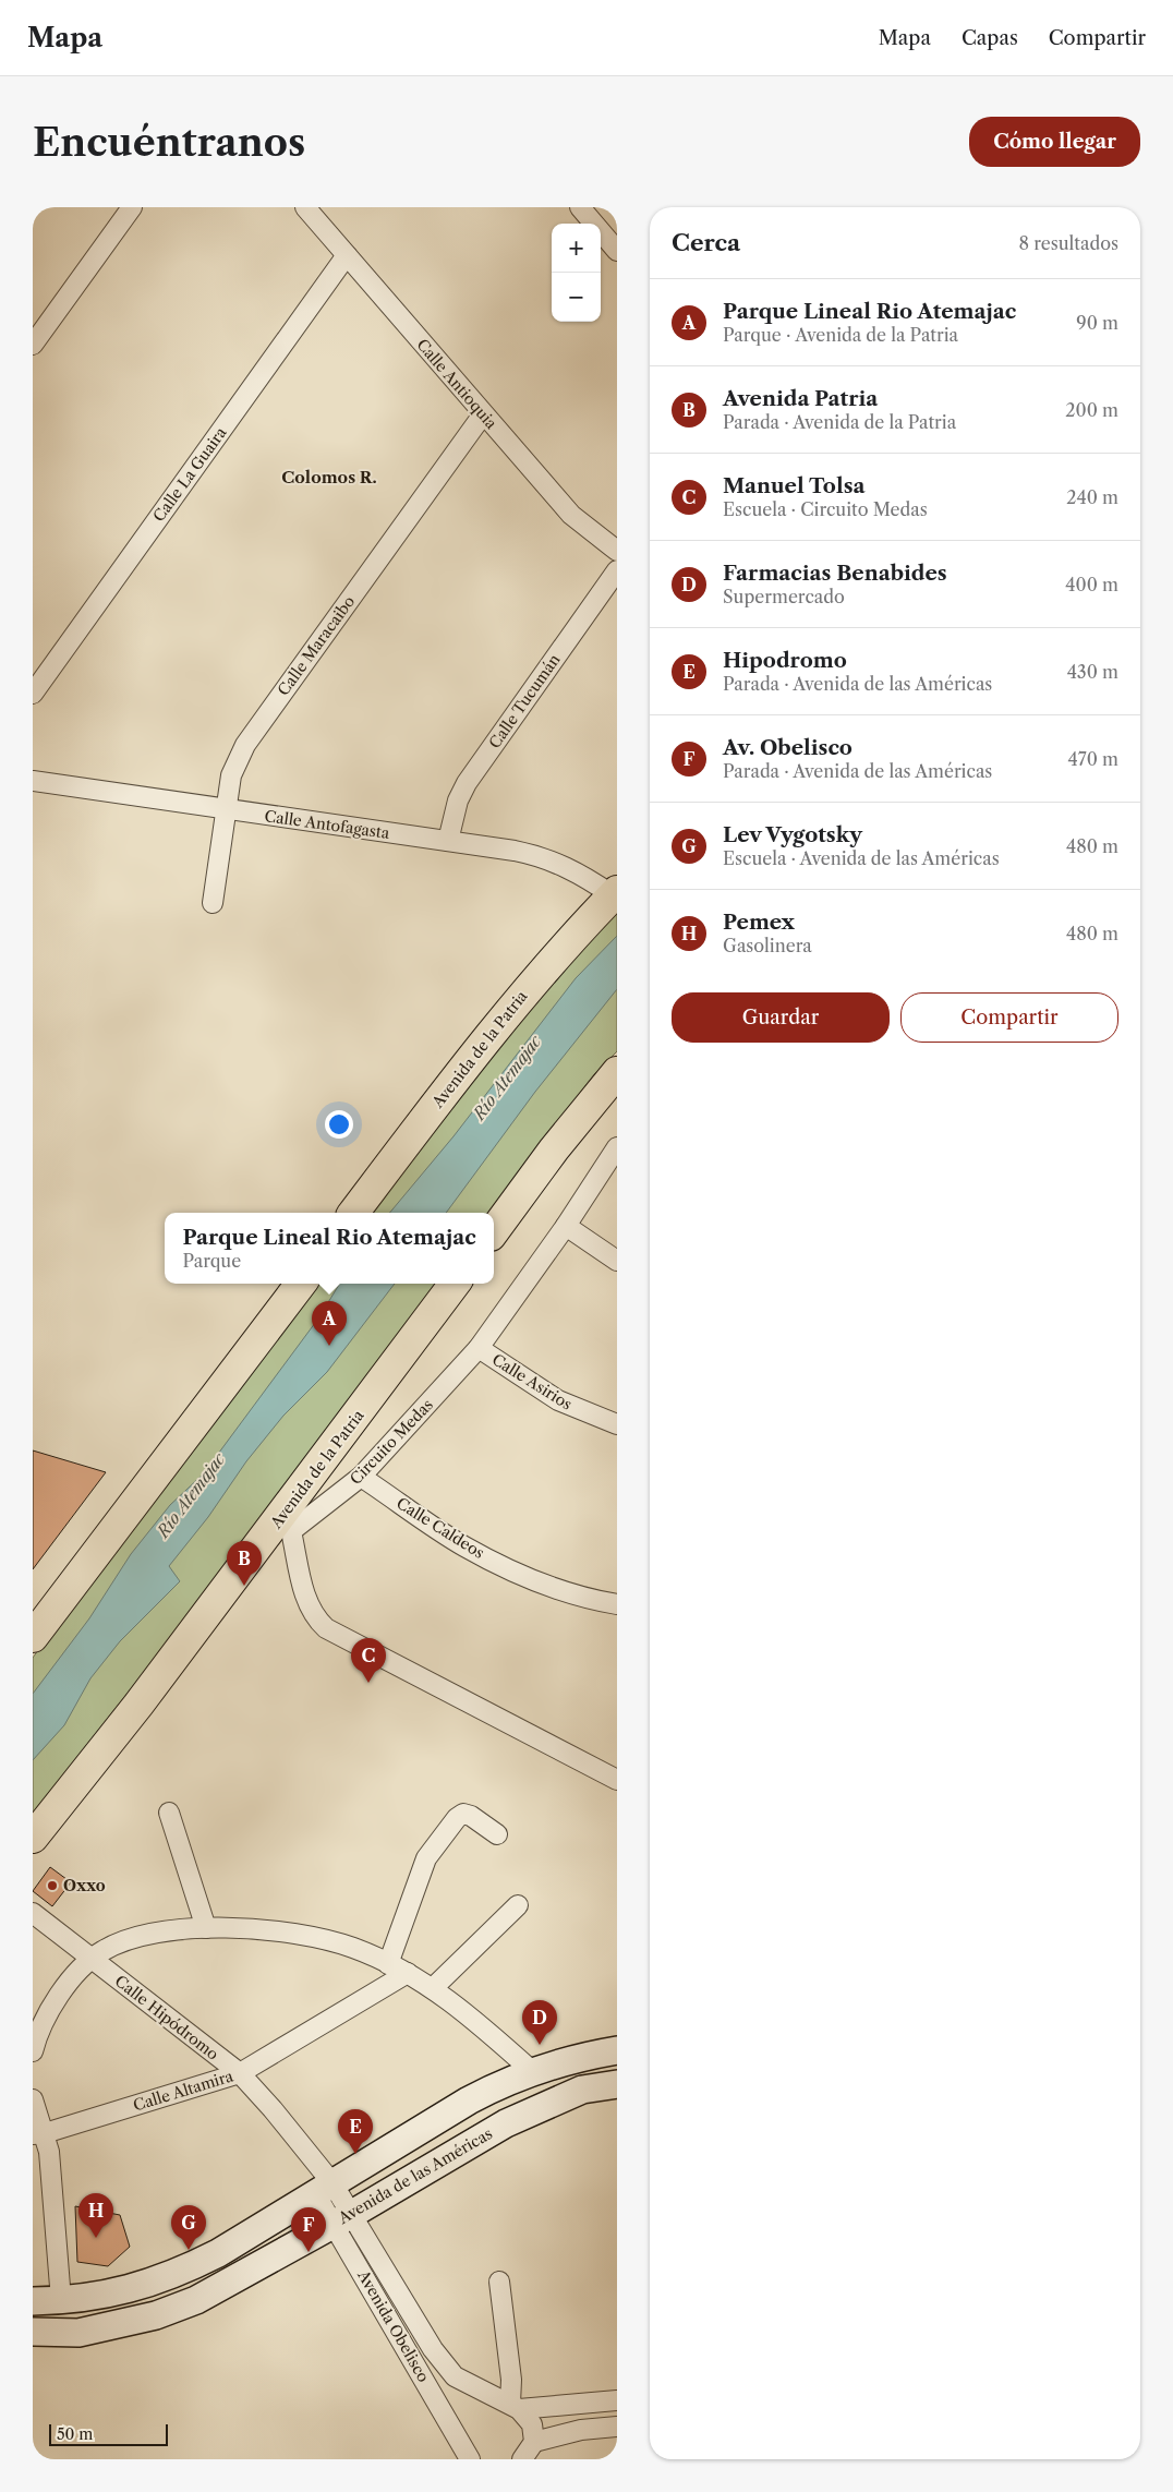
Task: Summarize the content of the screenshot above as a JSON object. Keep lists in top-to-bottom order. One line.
{"streets":{"main road":["Avenida de la Patria","Avenida de las Américas"],"street":["Calle Antioquia","Calle La Guaira","Calle Maracaibo","Calle Tucumán","Calle Antofagasta","Calle Asirios","Circuito Medas","Calle Caldeos","Calle Hipódromo","Calle Altamira","Avenida Obelisco"]},"crossings":[["Calle Antioquia","Calle La Guaira"],["Calle Antioquia","Calle Maracaibo"],["Calle Maracaibo","Calle Antofagasta"],["Calle Tucumán","Calle Antofagasta"],["Calle Antofagasta","Avenida de la Patria"],["Avenida de la Patria","Circuito Medas"],["Calle Asirios","Circuito Medas"],["Circuito Medas","Calle Caldeos"],["Calle Hipódromo","Calle Altamira"],["Calle Hipódromo","Avenida Obelisco"],["Avenida de las Américas","Avenida Obelisco"]],"districts":["Colomos R."],"water":["Río Atemajac"],"places":["Oxxo"],"scale_bar":"50 m","page":{"header":"Mapa","nav":["Mapa","Capas","Compartir"],"buttons":["Cómo llegar",["Guardar","Compartir"]],"title":"Encuéntranos","heading":["Cerca","8 resultados"],"map_buttons":["+","−"],"list":[{"mark":"A","name":"Parque Lineal Rio Atemajac","note":"Parque · Avenida de la Patria","value":"90 m"},{"mark":"B","name":"Avenida Patria","note":"Parada · Avenida de la Patria","value":"200 m"},{"mark":"C","name":"Manuel Tolsa","note":"Escuela · Circuito Medas","value":"240 m"},{"mark":"D","name":"Farmacias Benabides","note":"Supermercado","value":"400 m"},{"mark":"E","name":"Hipodromo","note":"Parada · Avenida de las Américas","value":"430 m"},{"mark":"F","name":"Av. Obelisco","note":"Parada · Avenida de las Américas","value":"470 m"},{"mark":"G","name":"Lev Vygotsky","note":"Escuela · Avenida de las Américas","value":"480 m"},{"mark":"H","name":"Pemex","note":"Gasolinera","value":"480 m"}],"popup":["Parque Lineal Rio Atemajac","Parque"],"pins":["A","B","C","D","E","H","G","F"],"scale":"50 m"}}
